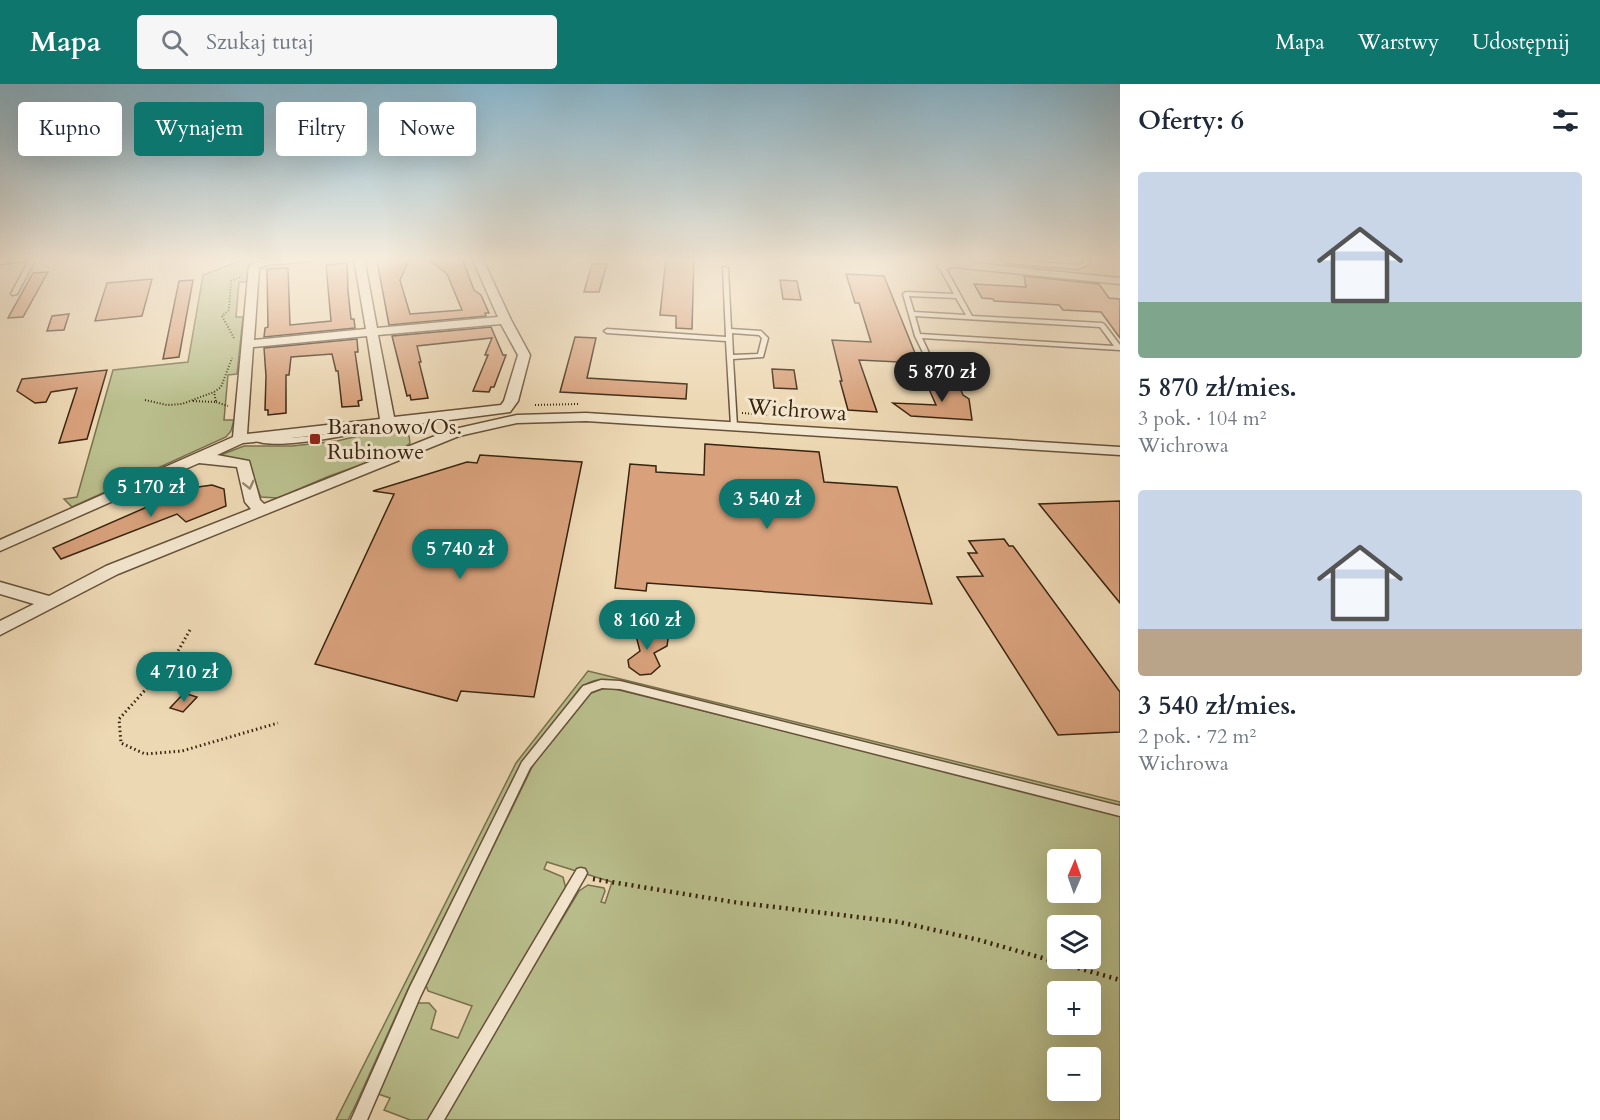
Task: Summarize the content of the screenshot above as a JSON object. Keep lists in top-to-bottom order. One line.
{"streets":{"street":["Wichrowa"]},"places":{"transit":["Baranowo/Os. Rubinowe"]},"north":"top","page":{"header":"Mapa","search":"Szukaj tutaj","nav":["Mapa","Warstwy","Udostępnij"],"heading":"Oferty: 6","chip":["Kupno","Wynajem","Filtry","Nowe"],"list":[{"name":"5 870 zł/mies.","note":"3 pok. · 104 m² · Wichrowa"},{"name":"3 540 zł/mies.","note":"2 pok. · 72 m² · Wichrowa"}],"price":["5 870 zł","5 170 zł","3 540 zł","5 740 zł","8 160 zł","4 710 zł"],"map_buttons":["+","−"]}}
